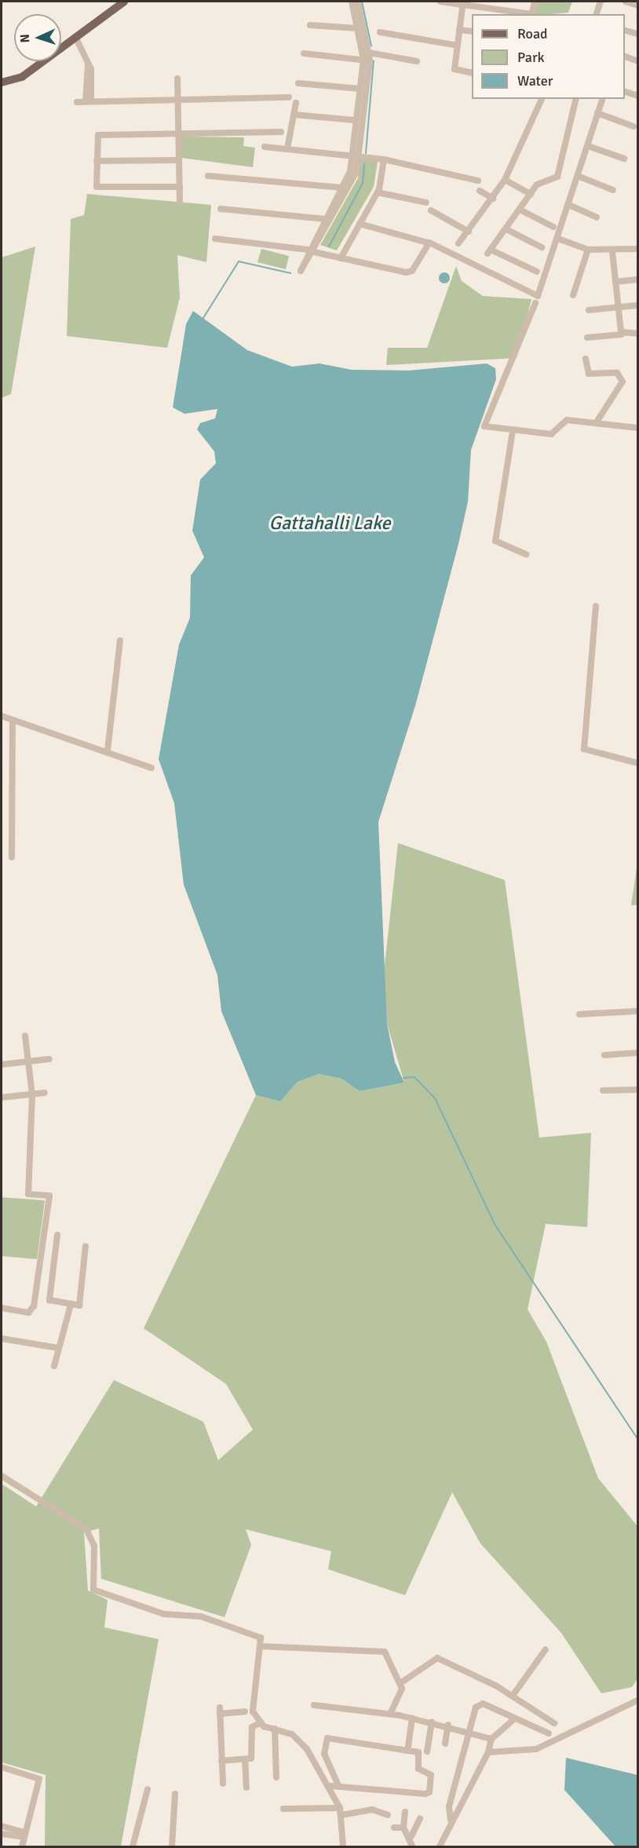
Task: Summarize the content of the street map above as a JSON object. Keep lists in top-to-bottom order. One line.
{"water":["Gattahalli Lake"],"legend":["Road","Park","Water"],"north":"left"}
